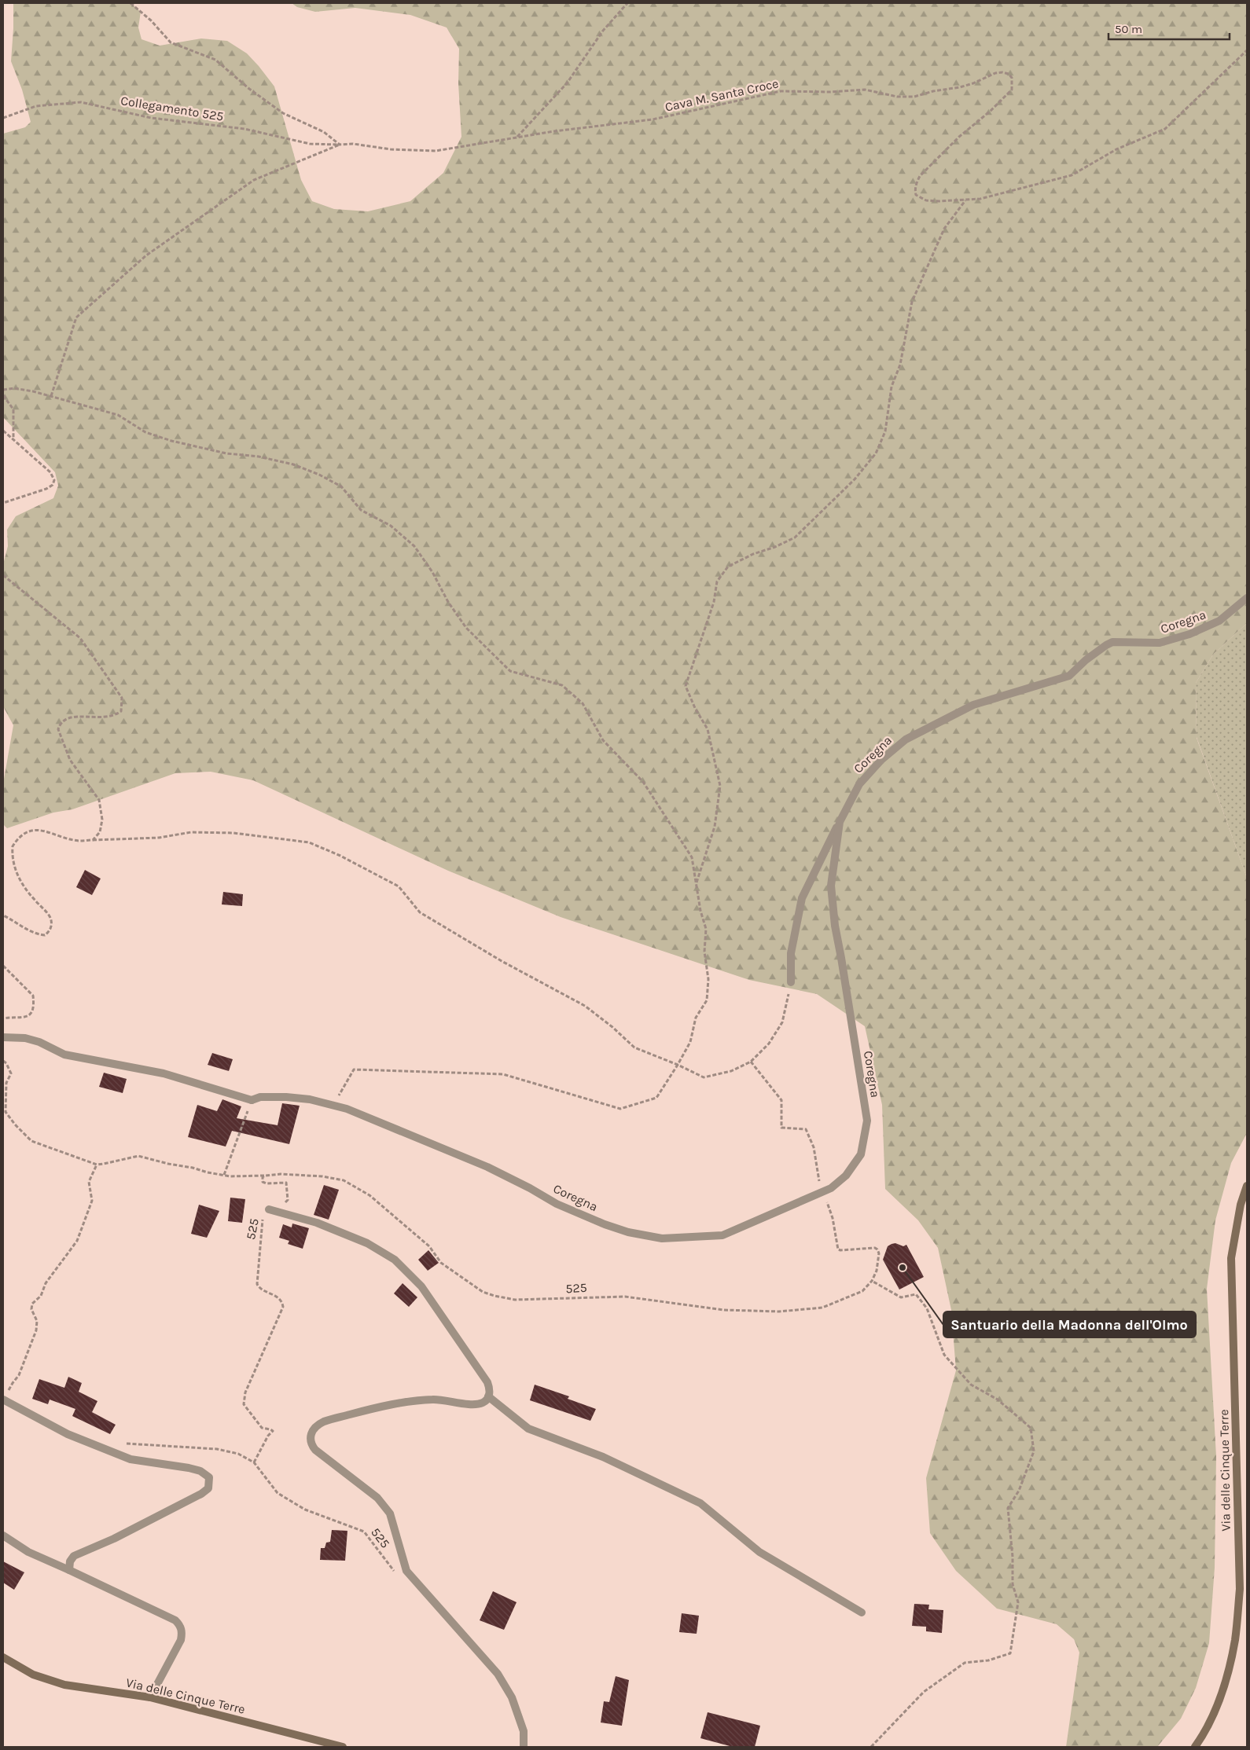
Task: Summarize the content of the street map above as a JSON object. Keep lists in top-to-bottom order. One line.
{"streets":{"main road":["Via delle Cinque Terre"],"street":["Coregna"],"path":["Cava M. Santa Croce","Collegamento 525","525"]},"crossings":[["Cava M. Santa Croce","Collegamento 525"]],"places":["Santuario della Madonna dell'Olmo"],"scale_bar":"50 m"}
